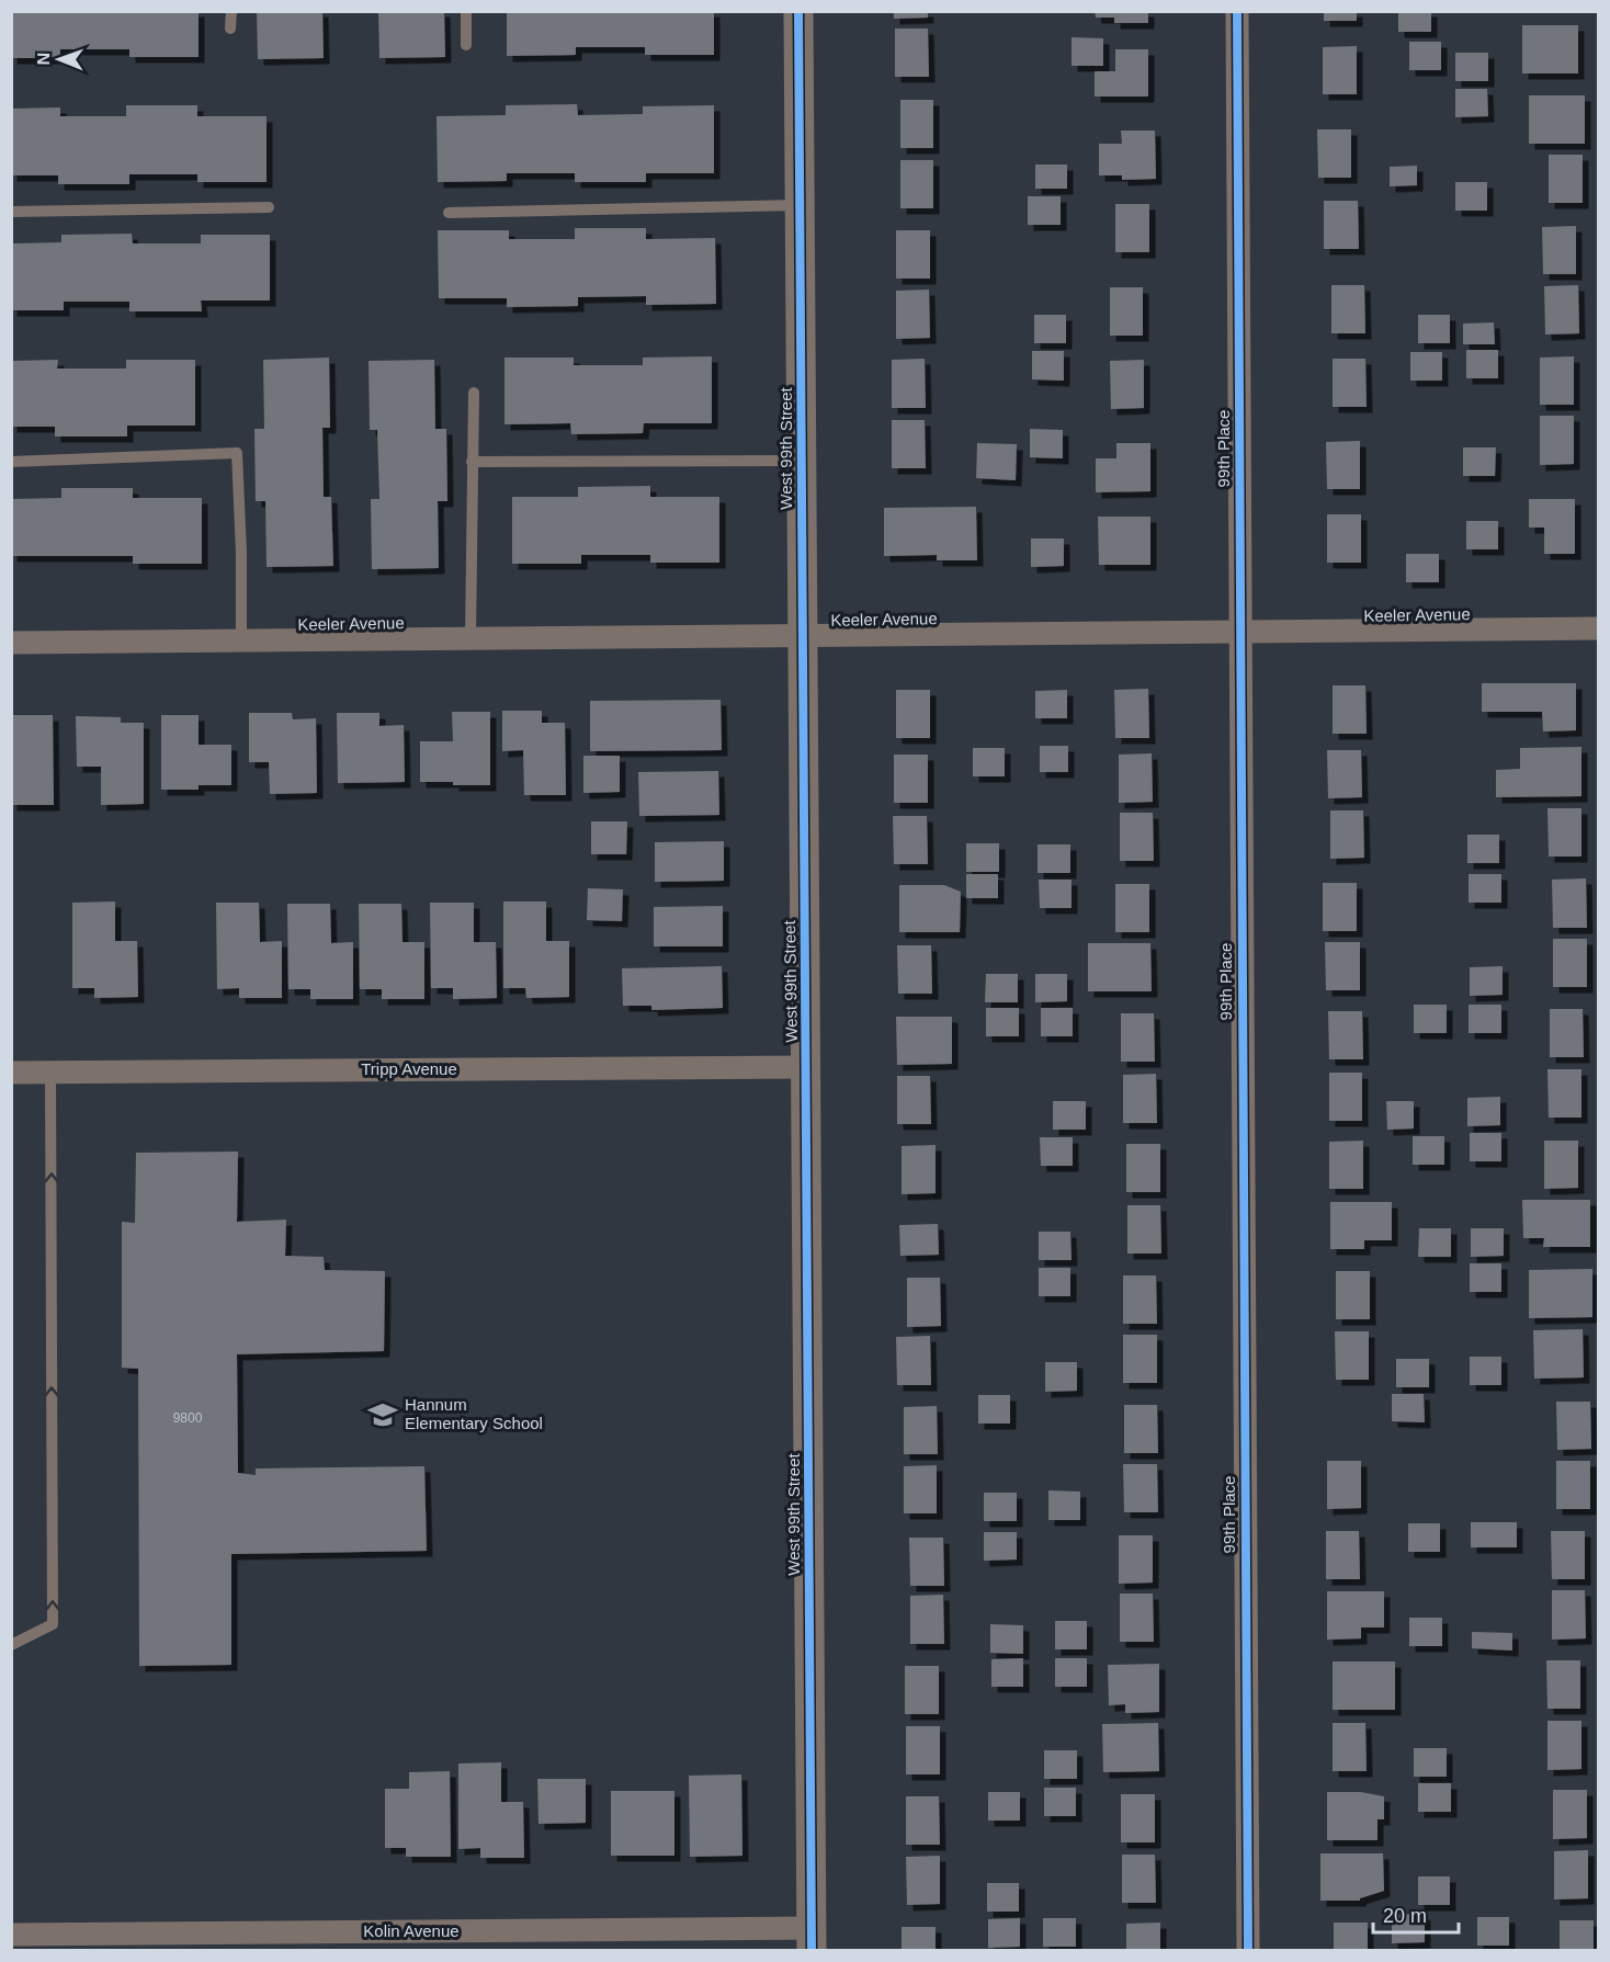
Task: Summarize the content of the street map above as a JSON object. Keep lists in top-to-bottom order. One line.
{"streets":{"street":["West 99th Street","99th Place","Keeler Avenue","Tripp Avenue","Kolin Avenue"]},"crossings":[["West 99th Street","Keeler Avenue"],["West 99th Street","Tripp Avenue"],["West 99th Street","Kolin Avenue"],["99th Place","Keeler Avenue"]],"places":{"school or university":["Hannum Elementary School"]},"house_numbers":["9800"],"scale_bar":"20 m","north":"left"}
